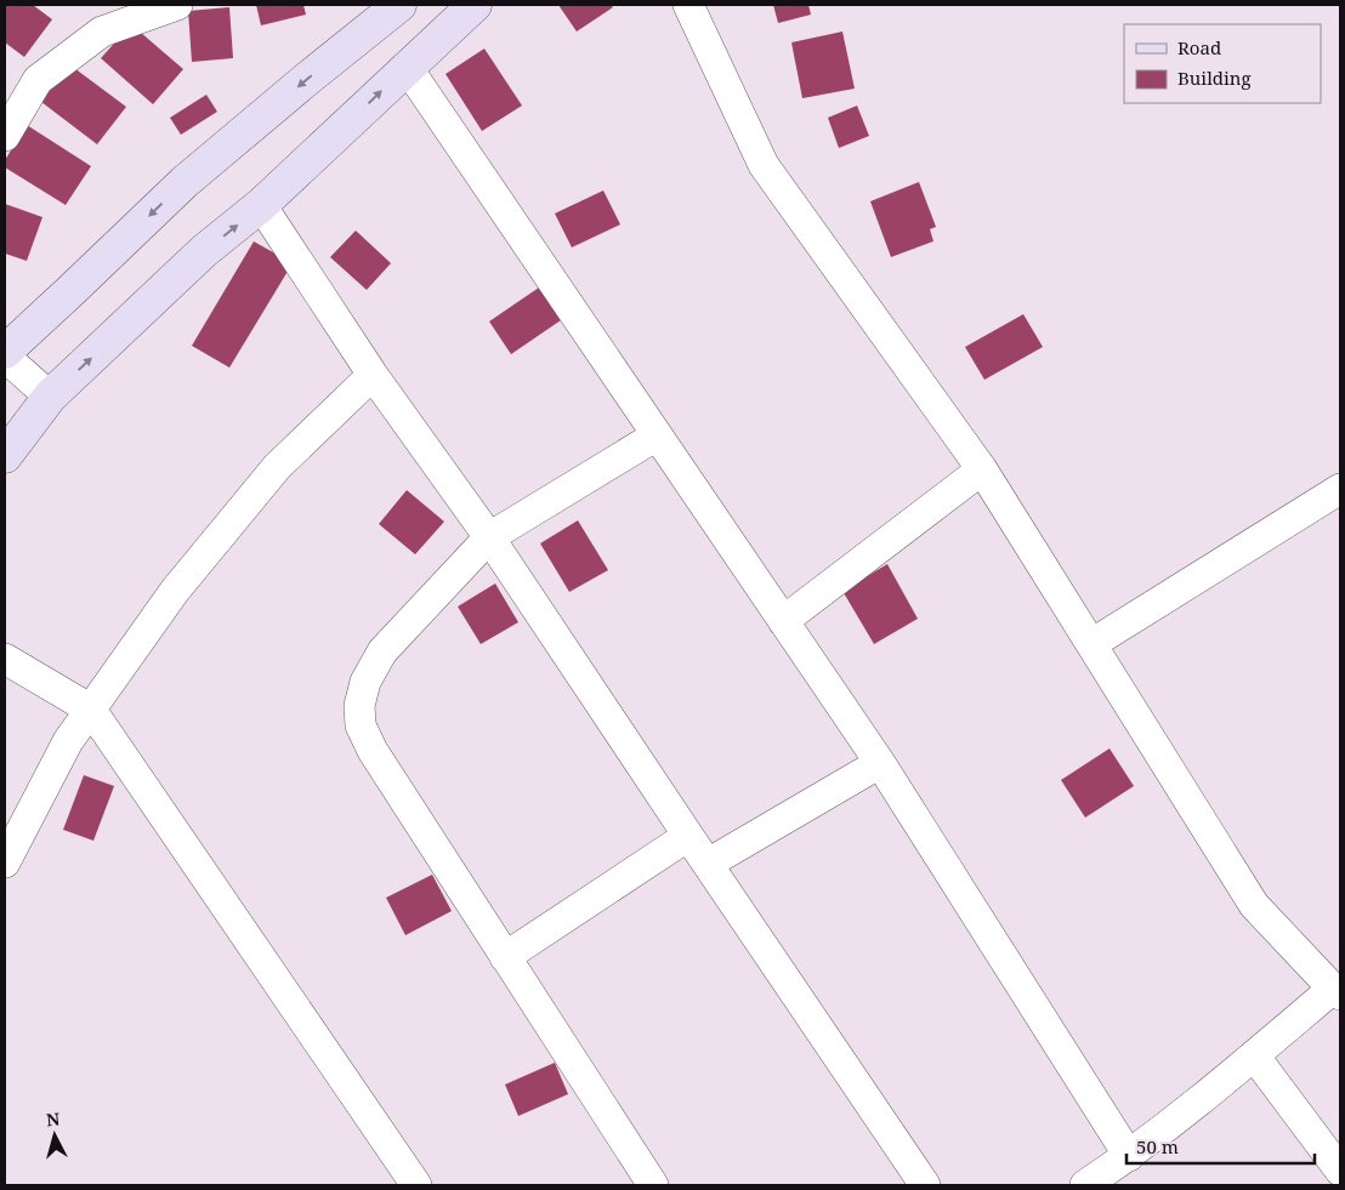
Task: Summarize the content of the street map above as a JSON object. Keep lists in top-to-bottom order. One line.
{"legend":["Road","Building"],"scale_bar":"50 m","north":"top"}
